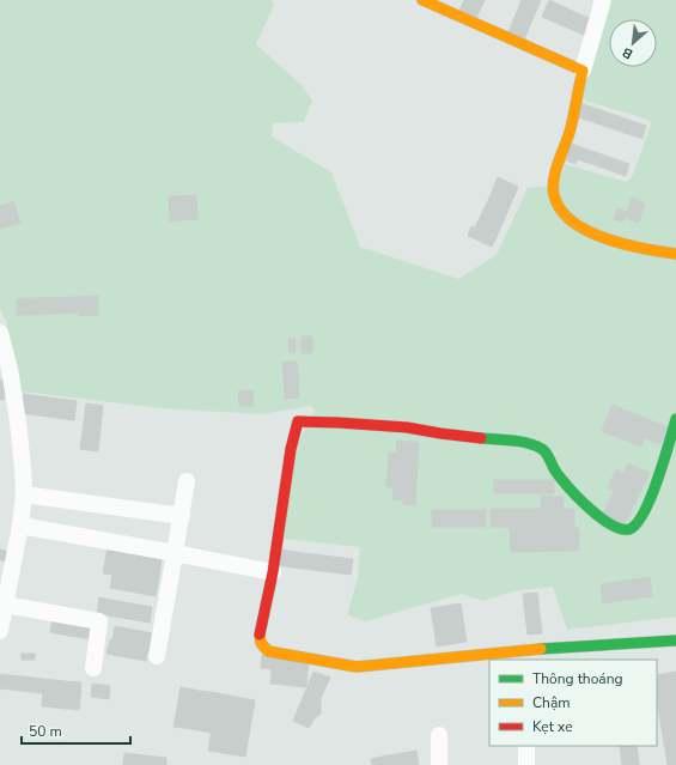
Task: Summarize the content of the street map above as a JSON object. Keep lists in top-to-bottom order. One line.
{"legend":["Thông thoáng","Chậm","Kẹt xe"],"scale_bar":"50 m","north":"bottom left"}
